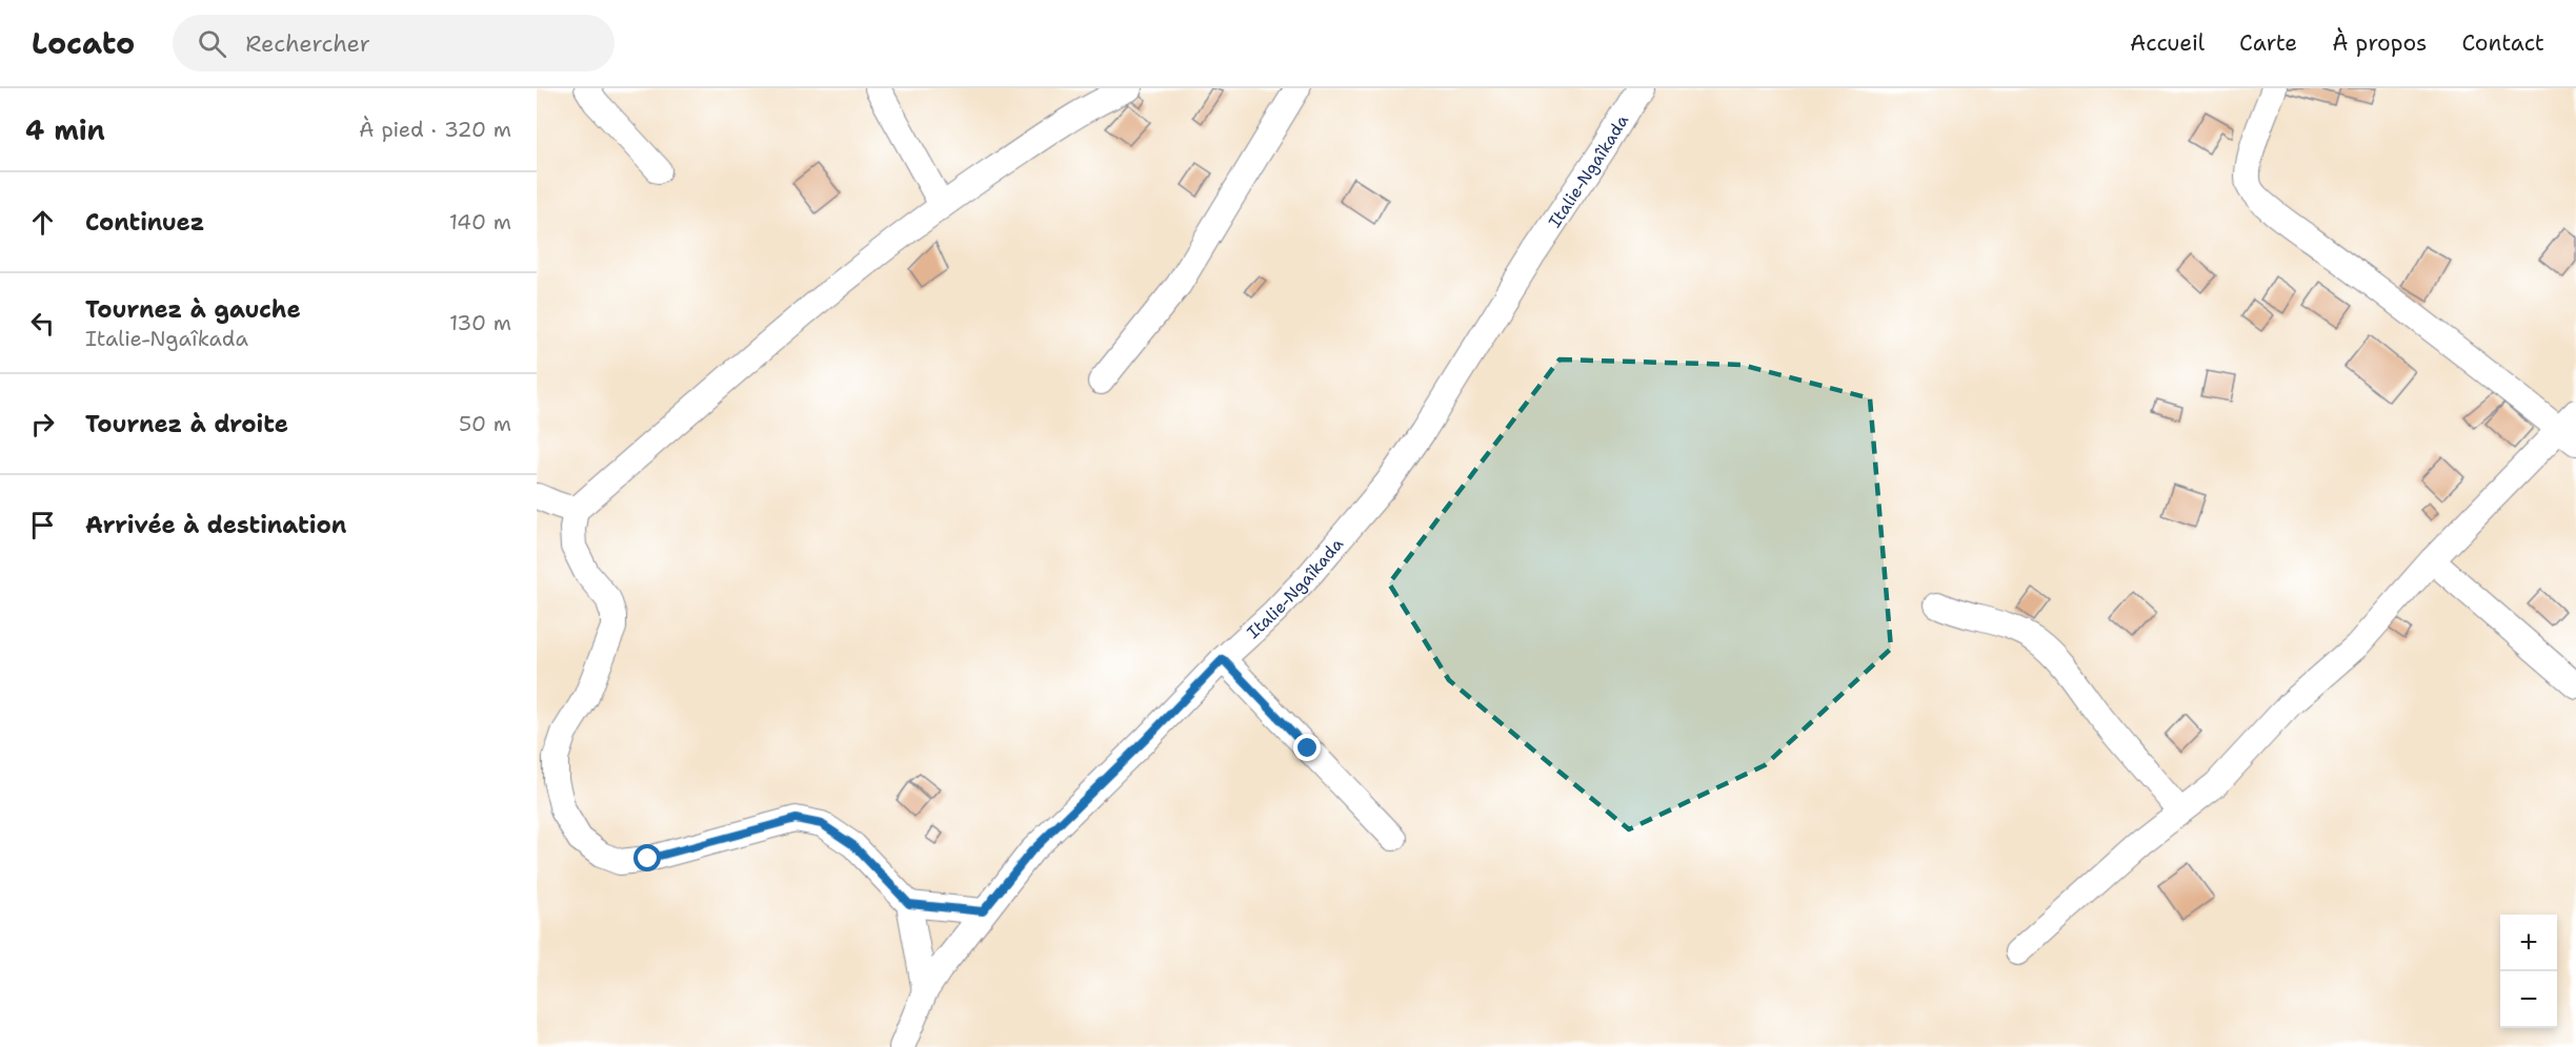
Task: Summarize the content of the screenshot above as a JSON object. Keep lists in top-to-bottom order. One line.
{"streets":{"street":["Italie-Ngaîkada"]},"page":{"header":"Locato","search":"Rechercher","nav":["Accueil","Carte","À propos","Contact"],"heading":["4 min","À pied · 320 m"],"list":[["Continuez","140 m"],["Tournez à gauche","Italie-Ngaîkada","130 m"],["Tournez à droite","50 m"],"Arrivée à destination"],"map_buttons":["+","−"]}}
